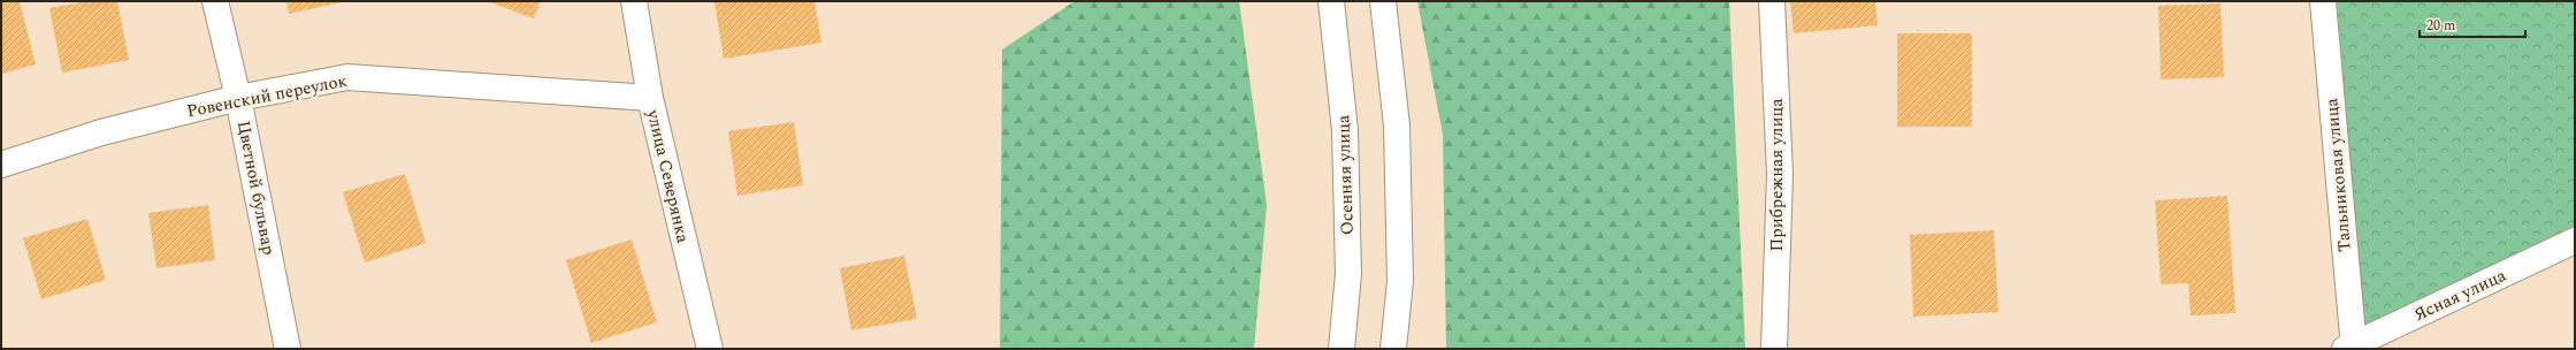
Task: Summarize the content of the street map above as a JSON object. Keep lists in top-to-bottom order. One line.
{"streets":{"street":["Ровенский переулок","Осенняя улица","Прибрежная улица","Тальниковая улица","улица Северянка","Цветной бульвар","Ясная улица"]},"crossings":[["Ровенский переулок","улица Северянка"],["Ровенский переулок","Цветной бульвар"],["Тальниковая улица","Ясная улица"]],"scale_bar":"20 m"}
